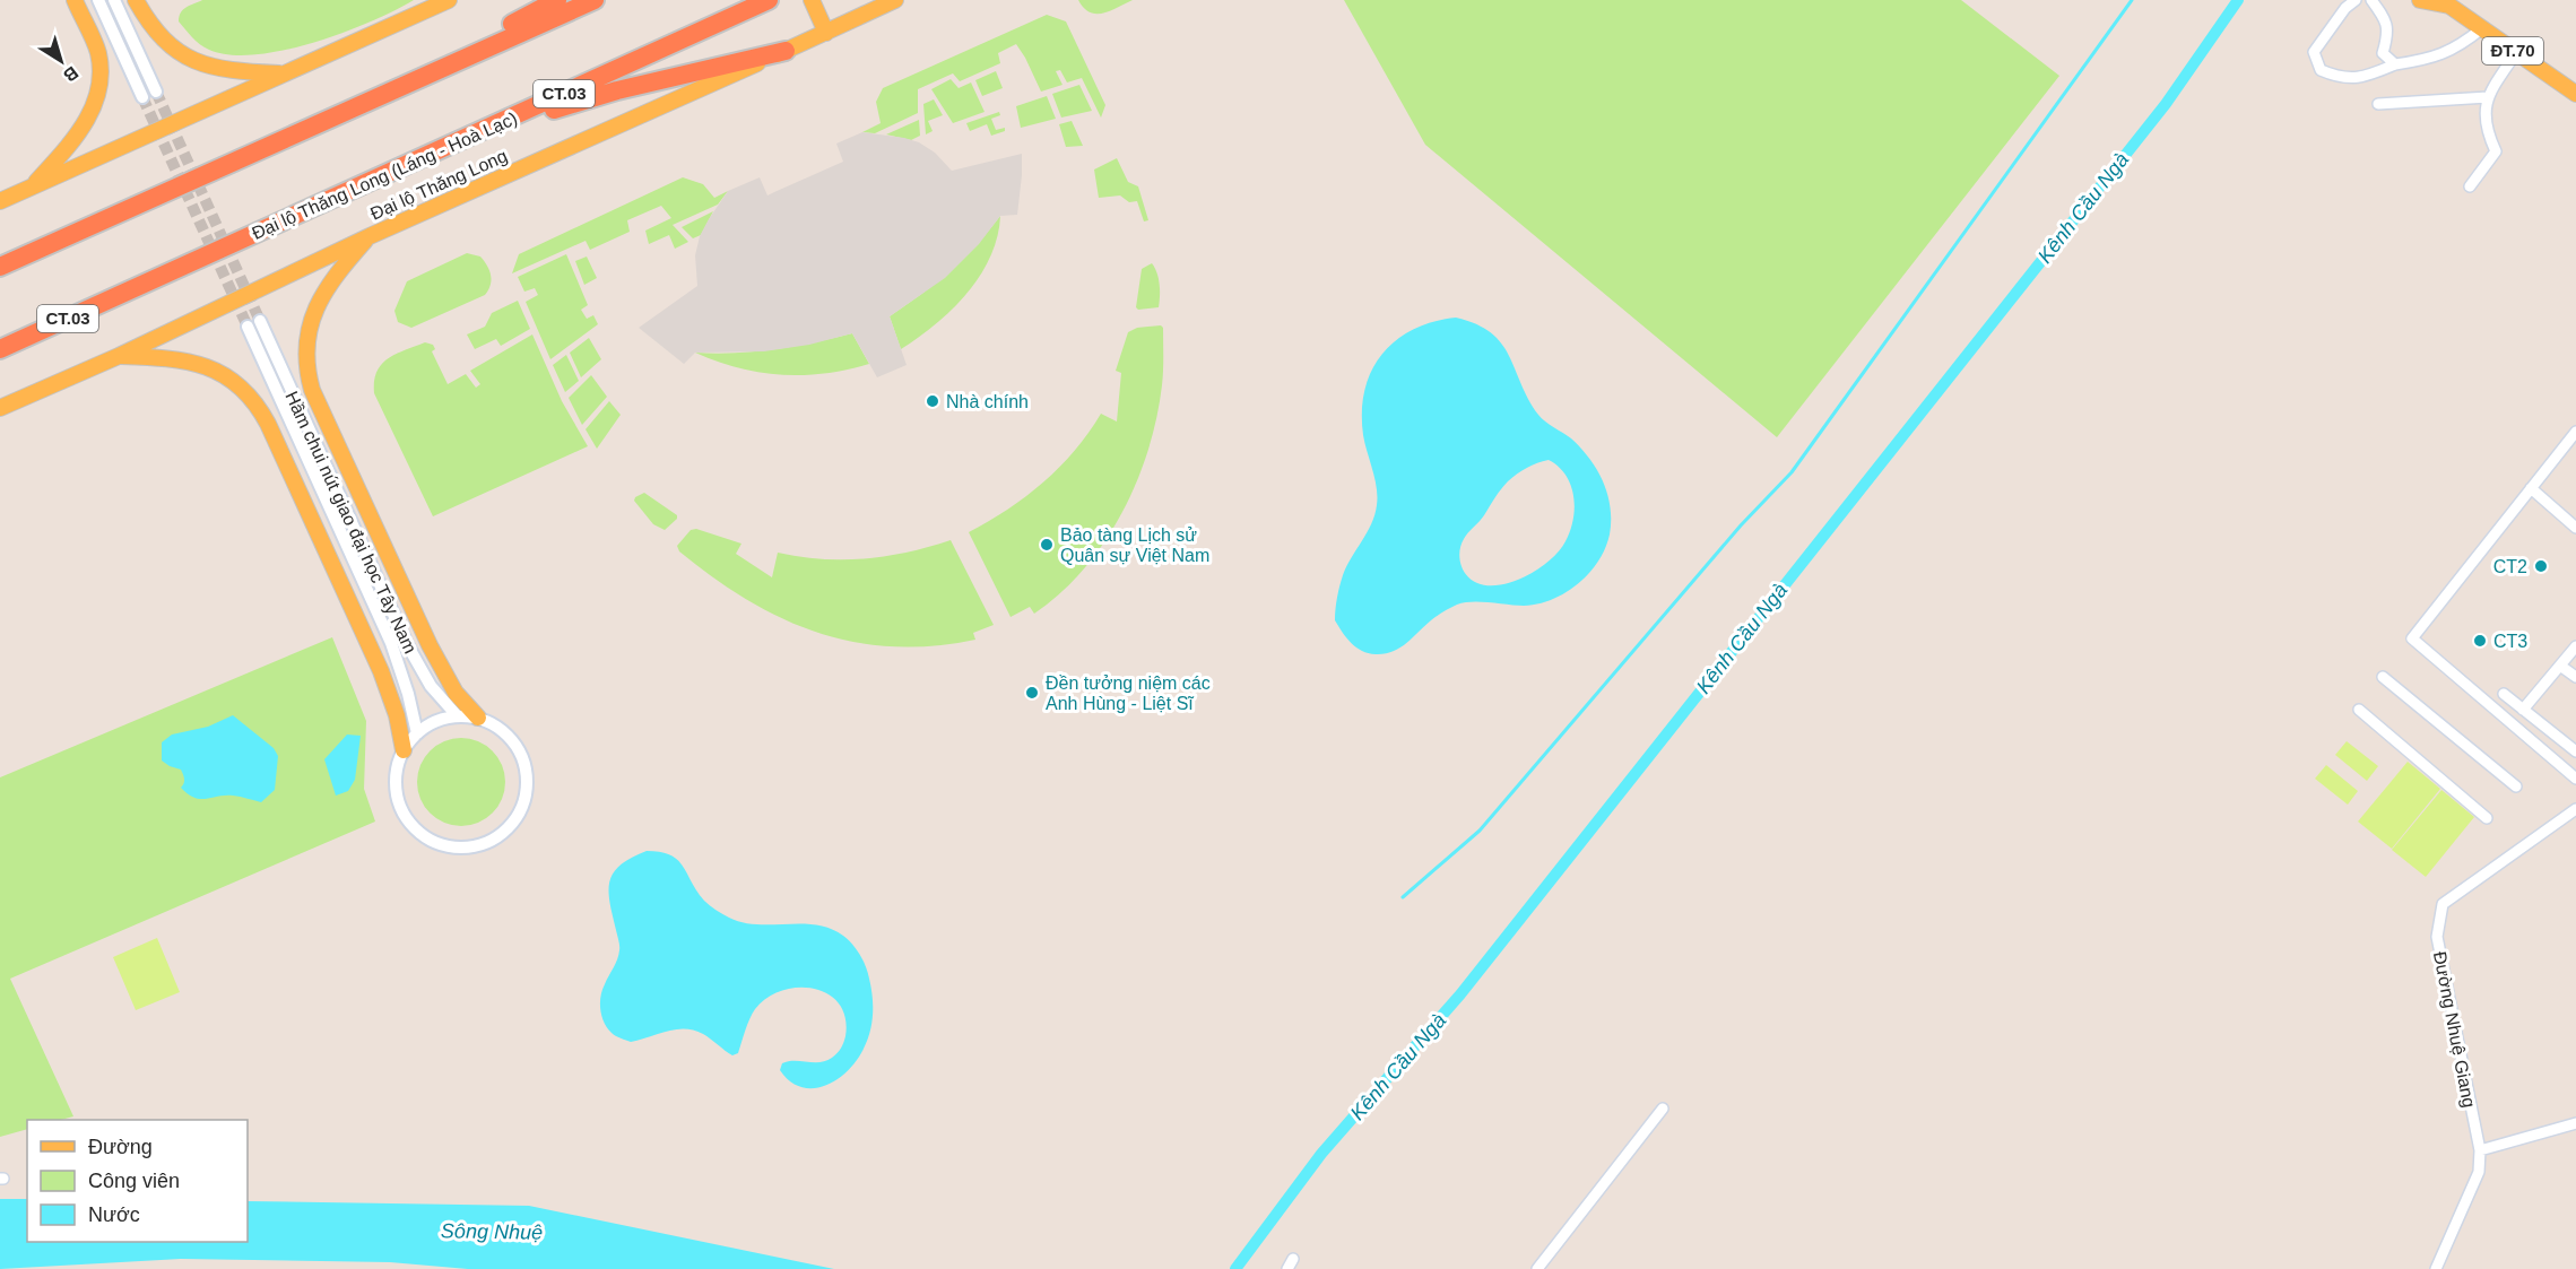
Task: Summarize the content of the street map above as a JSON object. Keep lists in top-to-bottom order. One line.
{"streets":{"highway":["CT.03","Đại lộ Thăng Long (Láng - Hoà Lạc)"],"main road":["ĐT.70","Đại lộ Thăng Long"],"street":["Hầm chui nút giao đại học Tây Nam","Đường Nhuệ Giang"]},"water":["Kênh Cầu Ngà","Sông Nhuệ"],"places":["Nhà chính","Bảo tàng Lịch sử Quân sự Việt Nam","CT2","CT3","Đền tưởng niệm các Anh Hùng - Liệt Sĩ"],"legend":["Đường","Công viên","Nước"],"north":"bottom right"}
